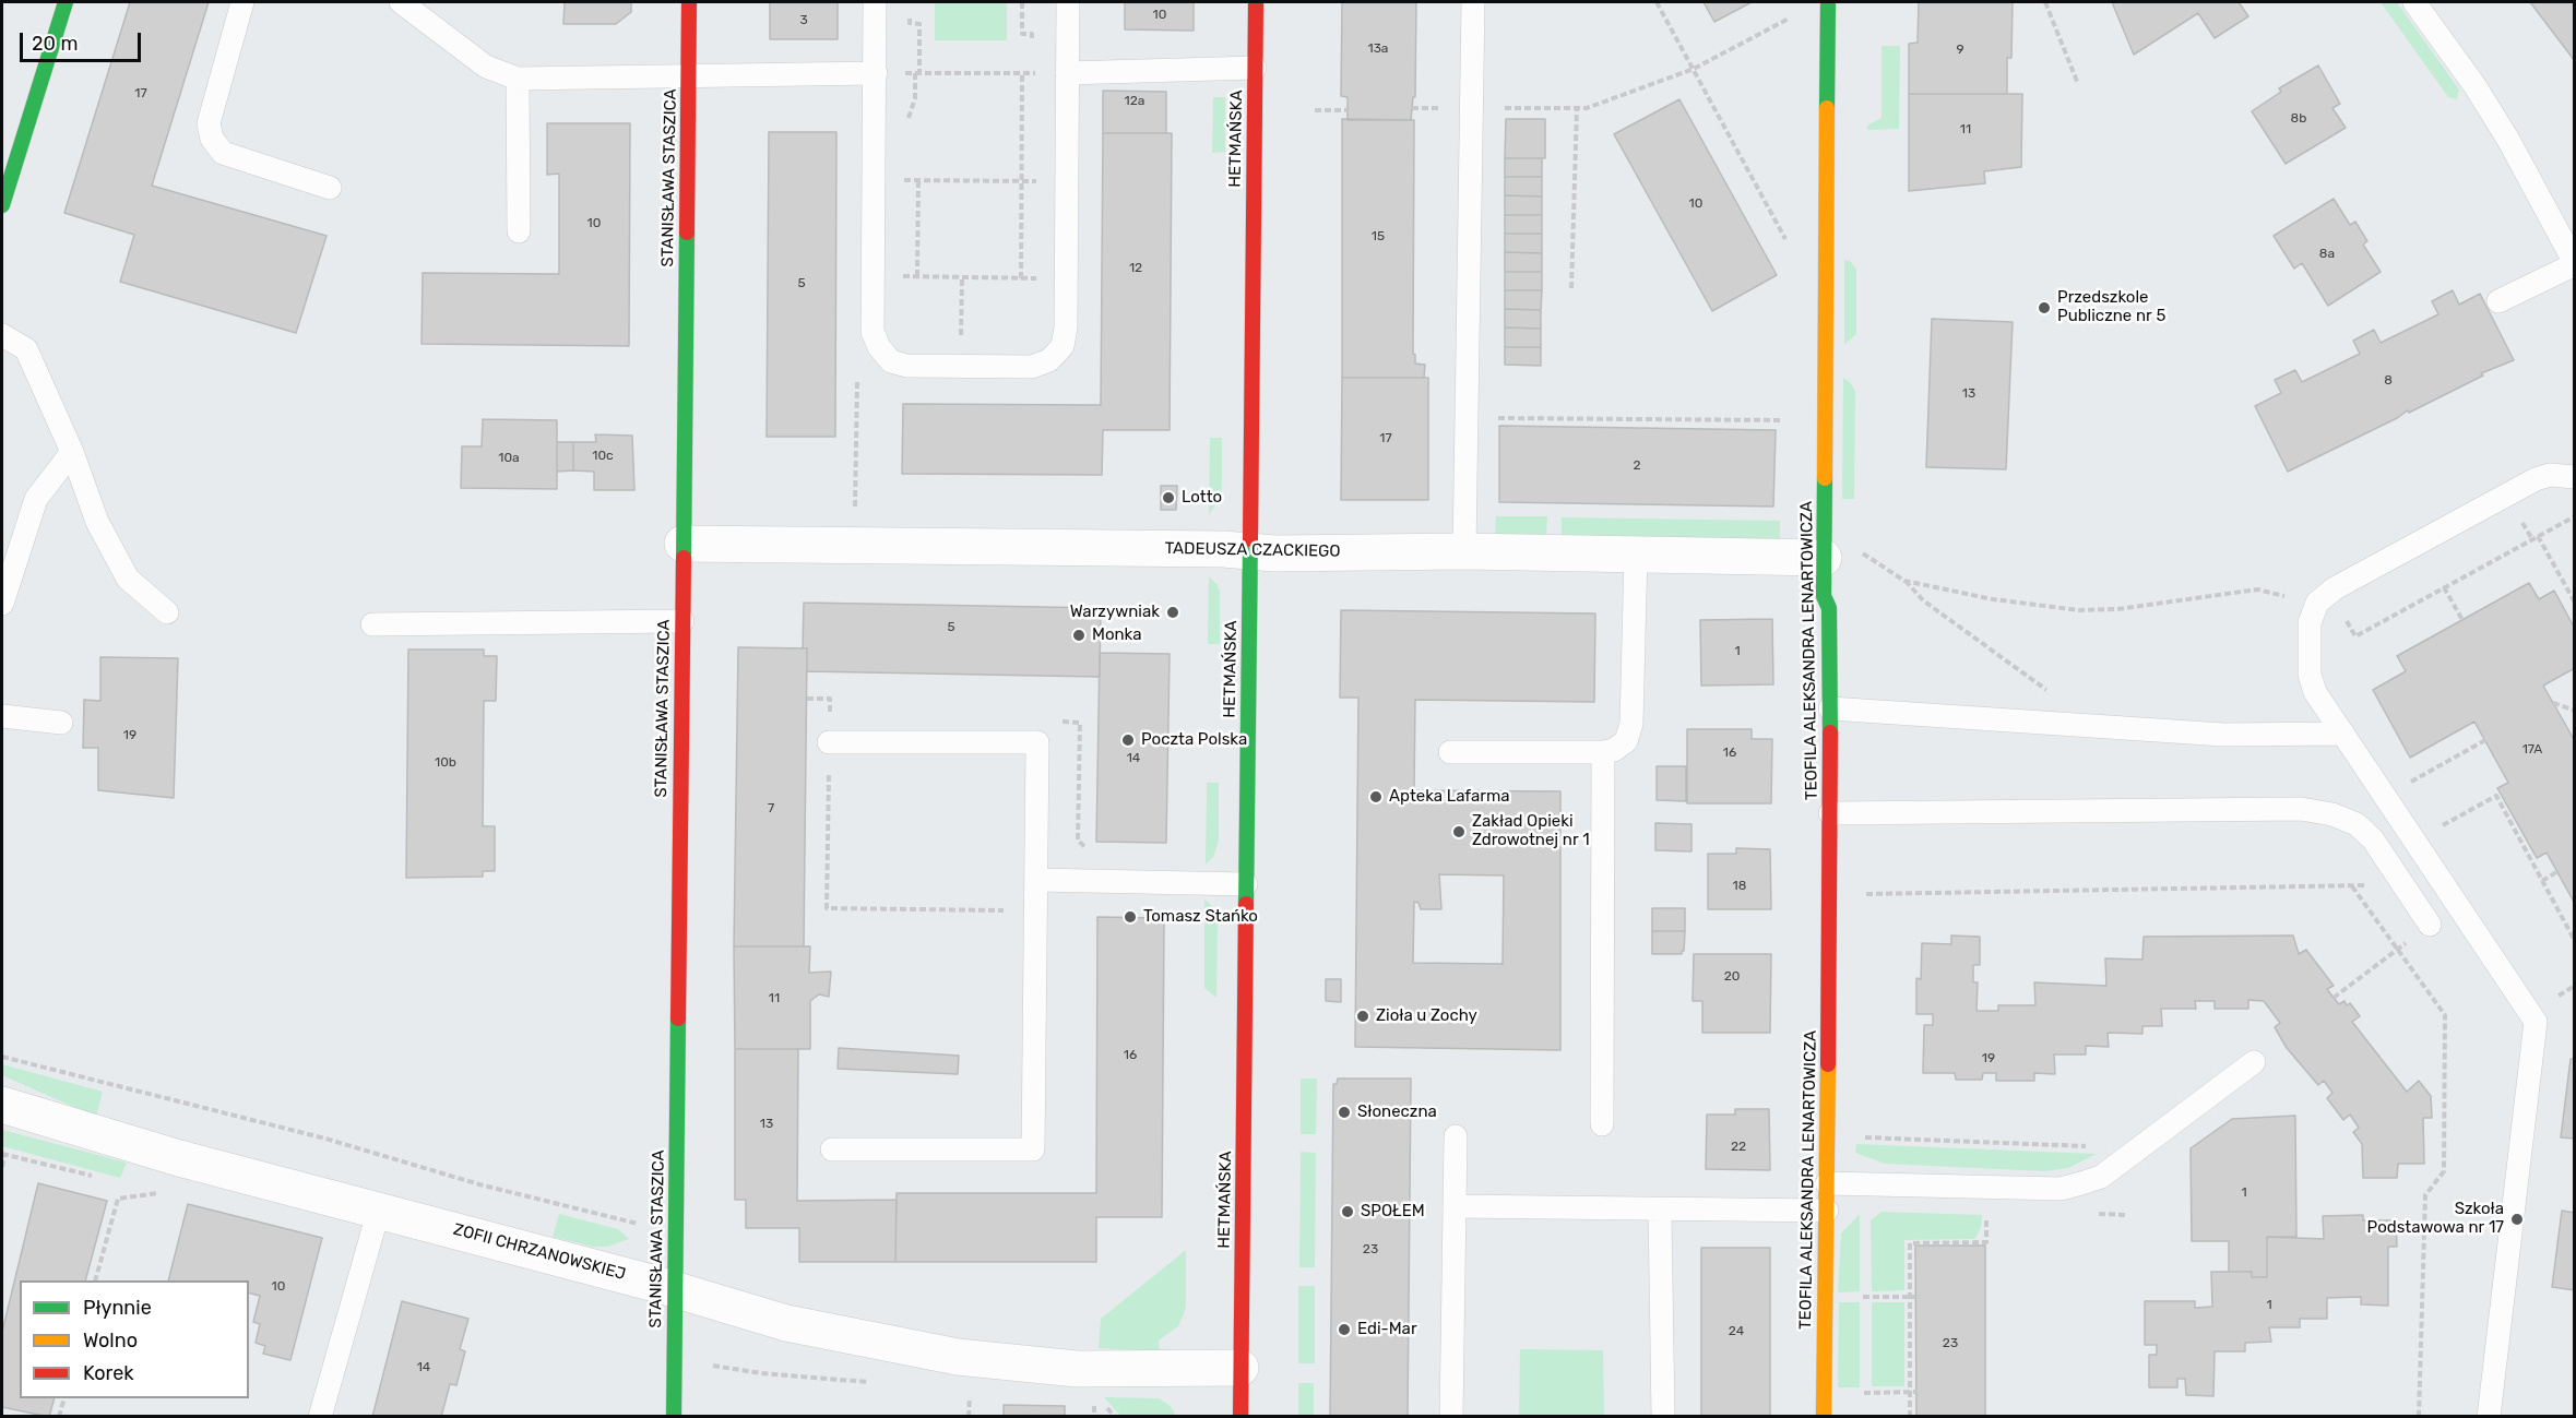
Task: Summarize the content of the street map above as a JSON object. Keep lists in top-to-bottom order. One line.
{"streets":{"street":["HETMAŃSKA","STANISŁAWA STASZICA","TADEUSZA CZACKIEGO","TEOFILA ALEKSANDRA LENARTOWICZA","ZOFII CHRZANOWSKIEJ"]},"crossings":[["HETMAŃSKA","TADEUSZA CZACKIEGO"],["HETMAŃSKA","ZOFII CHRZANOWSKIEJ"],["STANISŁAWA STASZICA","TADEUSZA CZACKIEGO"],["STANISŁAWA STASZICA","ZOFII CHRZANOWSKIEJ"],["TADEUSZA CZACKIEGO","TEOFILA ALEKSANDRA LENARTOWICZA"]],"places":["Przedszkole Publiczne nr 5","Lotto","Warzywniak","Monka","Poczta Polska","Apteka Lafarma","Zakład Opieki Zdrowotnej nr 1","Tomasz Stańko","Zioła u Zochy","Słoneczna","SPOŁEM","Szkoła Podstawowa nr 17","Edi-Mar"],"house_numbers":["10","3","13a","9","17","12a","8b","11","10","10","15","8a","12","5","8","13","17","10c","10a","2","5","1","19","17A","16","14","10b","7","18","20","11","16","19","13","22","1","23","10","1","24","23","14"],"legend":["Płynnie","Wolno","Korek"],"scale_bar":"20 m"}
